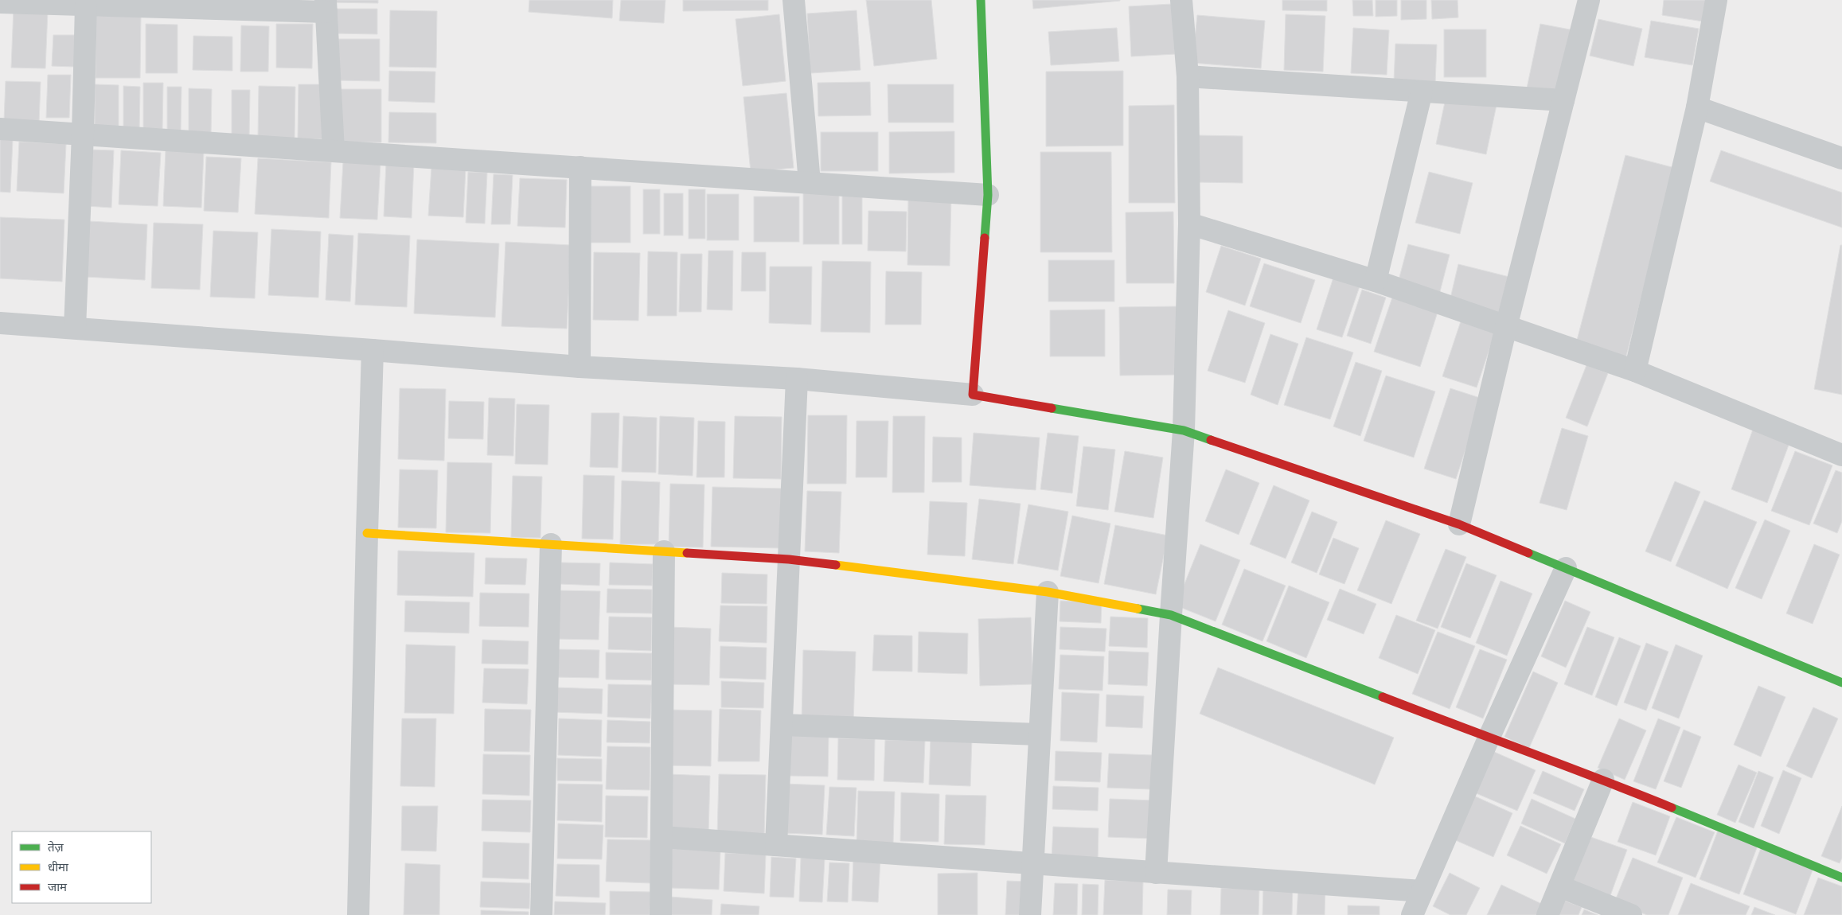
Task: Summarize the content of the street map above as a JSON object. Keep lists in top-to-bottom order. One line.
{"legend":["तेज़","धीमा","जाम"]}
